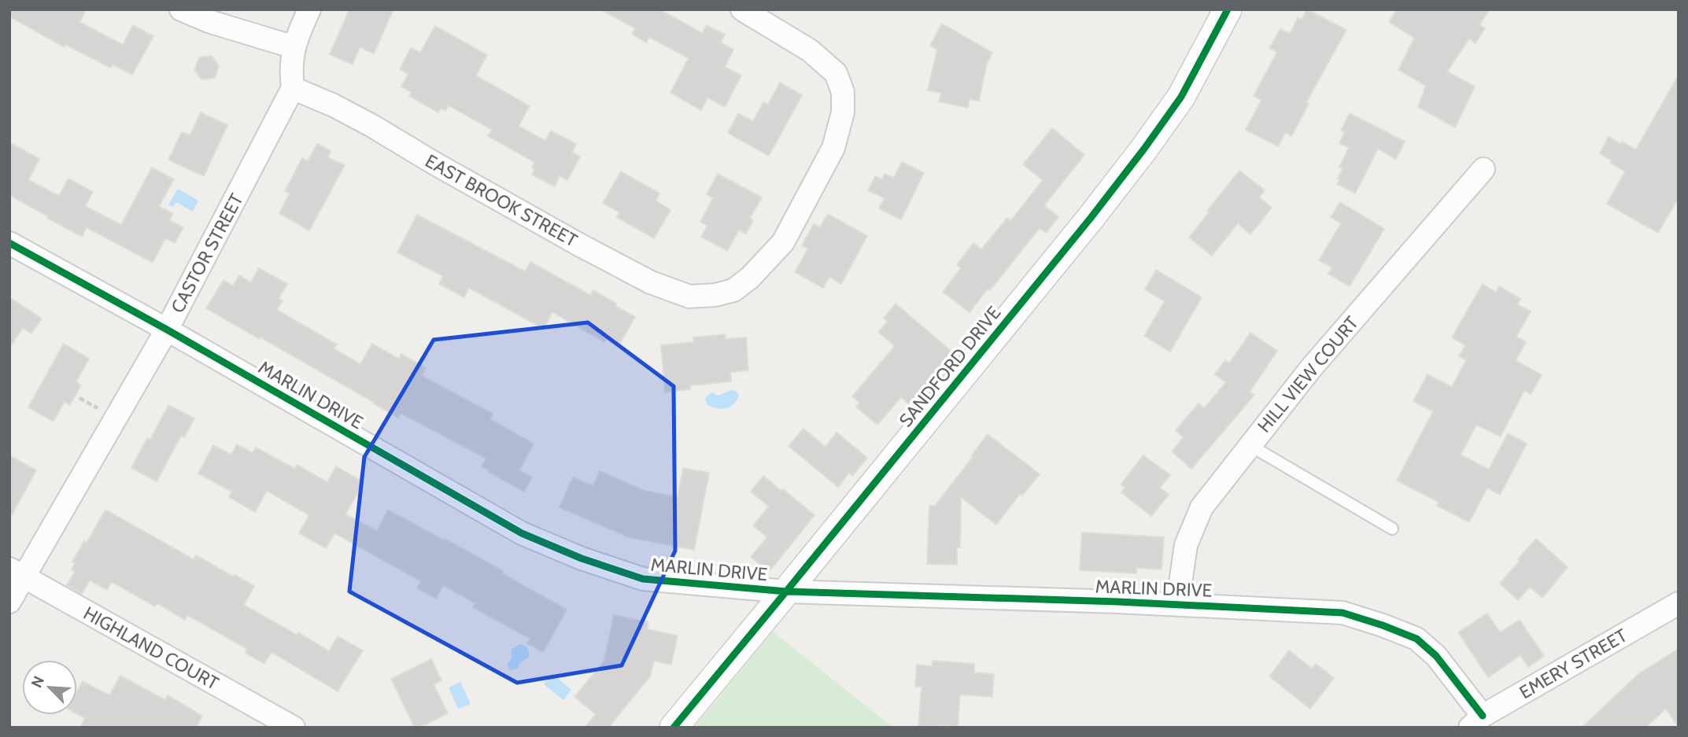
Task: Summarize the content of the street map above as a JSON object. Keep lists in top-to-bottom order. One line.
{"streets":{"street":["EAST BROOK STREET","CASTOR STREET","SANDFORD DRIVE","HILL VIEW COURT","MARLIN DRIVE","HIGHLAND COURT","EMERY STREET"]},"crossings":[["EAST BROOK STREET","CASTOR STREET"],["CASTOR STREET","MARLIN DRIVE"],["CASTOR STREET","HIGHLAND COURT"],["SANDFORD DRIVE","MARLIN DRIVE"],["HILL VIEW COURT","MARLIN DRIVE"],["MARLIN DRIVE","EMERY STREET"]],"north":"top left"}
